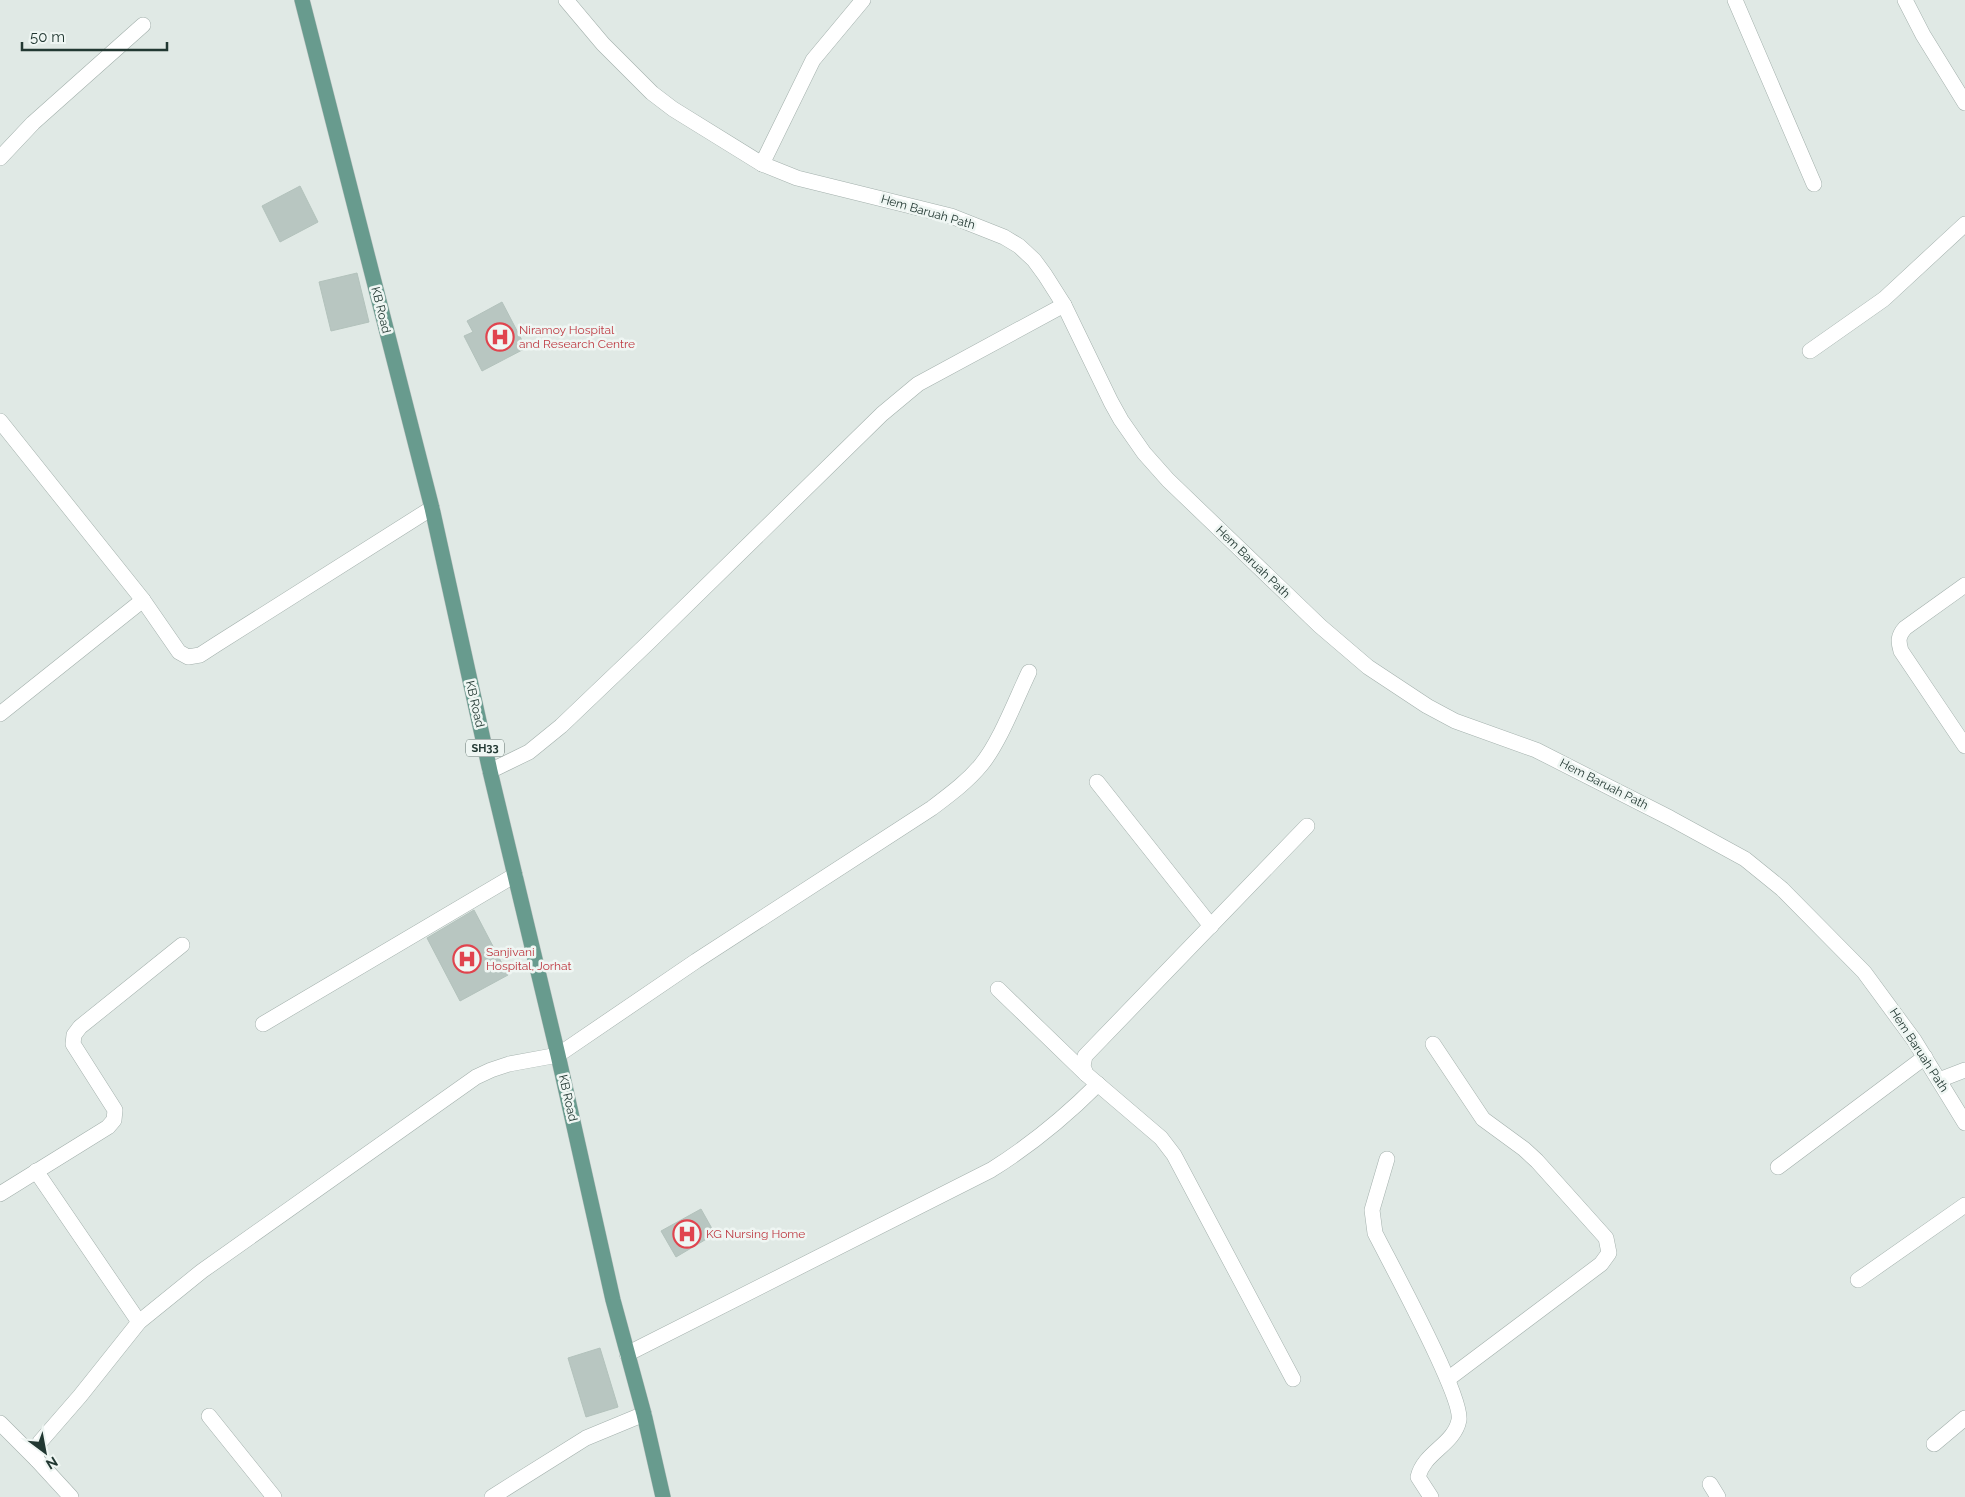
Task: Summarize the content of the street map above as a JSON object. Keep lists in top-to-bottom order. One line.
{"streets":{"main road":["KB Road","SH33"],"street":["Hem Baruah Path"]},"places":{"hospital":["Niramoy Hospital and Research Centre","Sanjivani Hospital, Jorhat","KG Nursing Home"]},"scale_bar":"50 m","north":"bottom right"}
